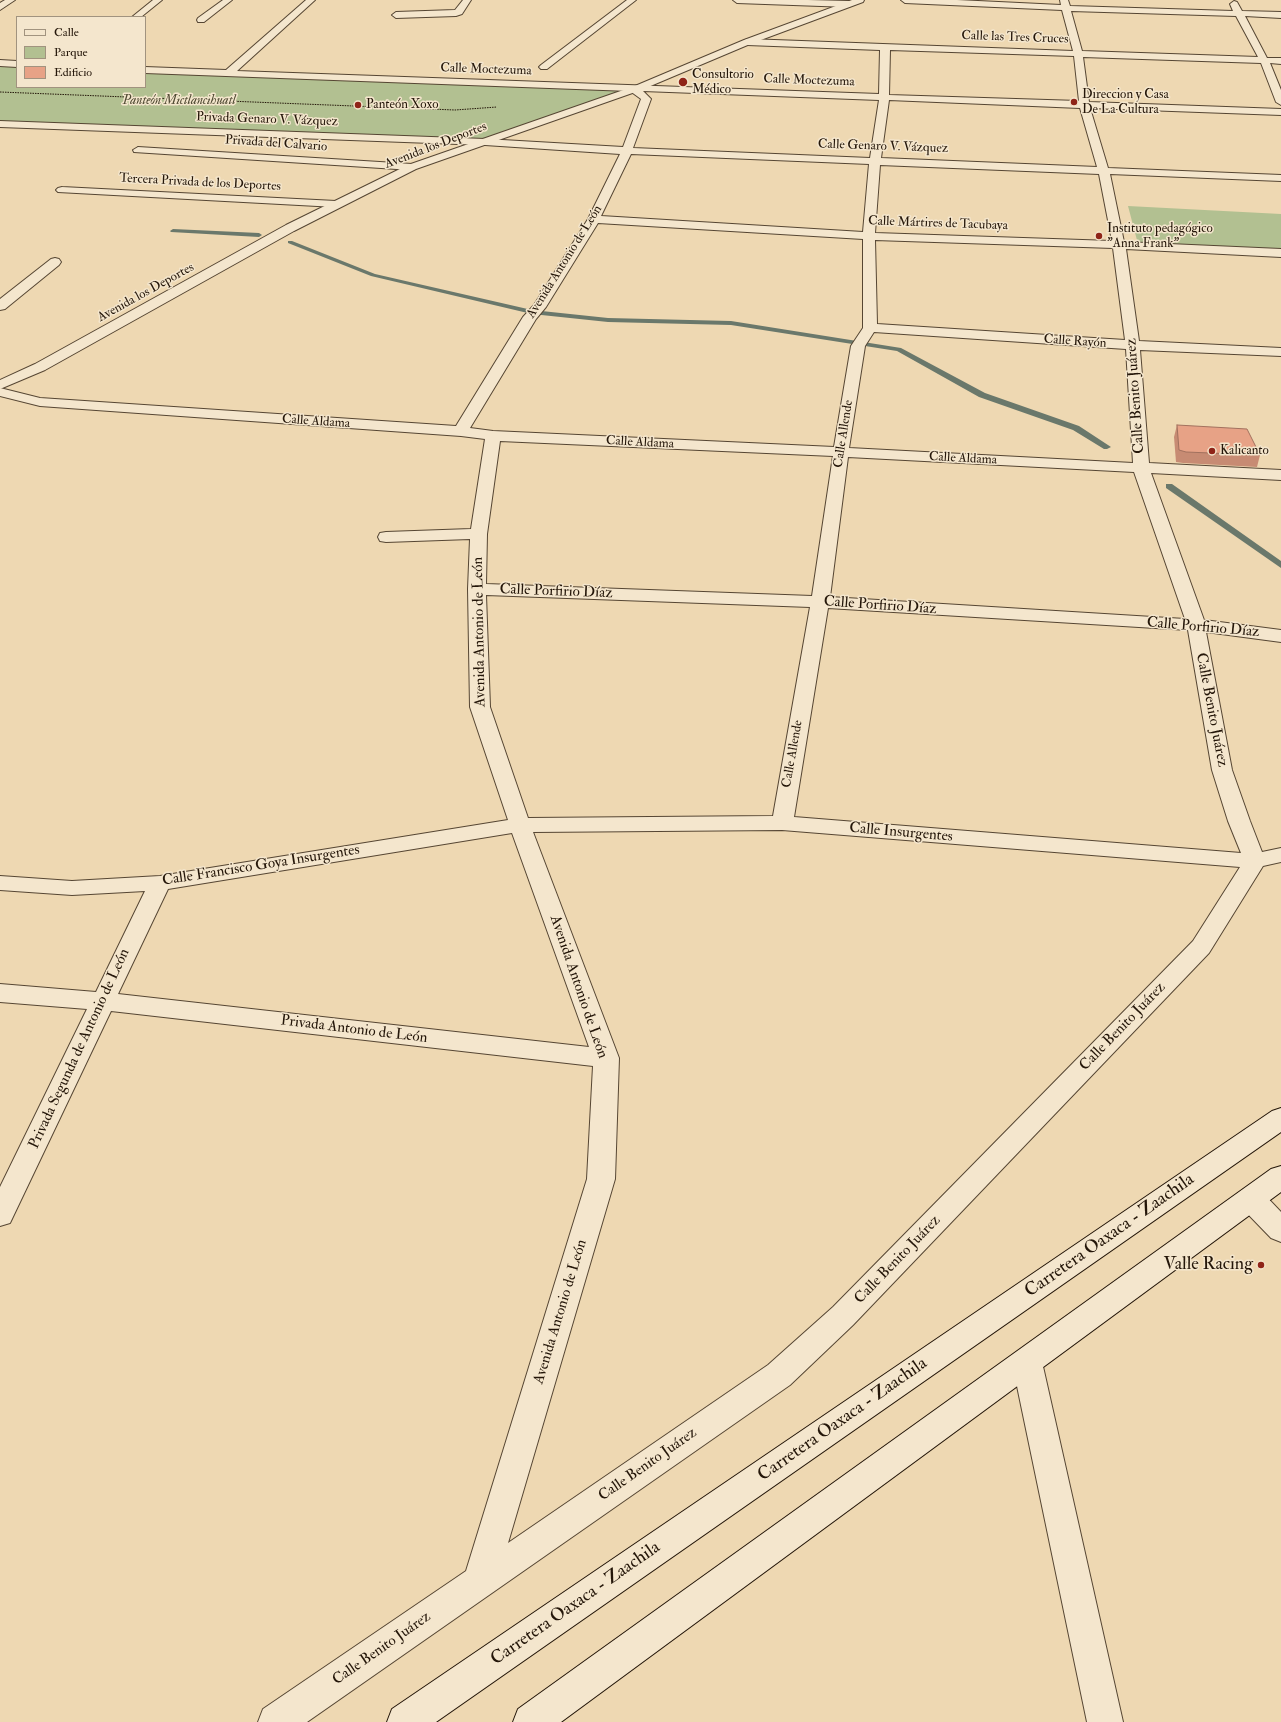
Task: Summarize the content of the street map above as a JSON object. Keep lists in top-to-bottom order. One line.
{"streets":{"street":["Calle las Tres Cruces","Calle Moctezuma","Privada Genaro V. Vázquez","Privada del Calvario","Avenida los Deportes","Calle Genaro V. Vázquez","Tercera Privada de los Deportes","Calle Mártires de Tacubaya","Avenida Antonio de León","Calle Rayón","Calle Benito Juárez","Calle Aldama","Calle Allende","Calle Porfirio Díaz","Calle Insurgentes","Calle Francisco Goya Insurgentes","Privada Antonio de León","Privada Segunda de Antonio de León","Carretera Oaxaca - Zaachila"]},"crossings":[["Calle las Tres Cruces","Avenida los Deportes"],["Calle las Tres Cruces","Calle Benito Juárez"],["Calle las Tres Cruces","Calle Allende"],["Calle Moctezuma","Avenida los Deportes"],["Calle Moctezuma","Avenida Antonio de León"],["Calle Moctezuma","Calle Benito Juárez"],["Calle Moctezuma","Calle Allende"],["Privada Genaro V. Vázquez","Avenida los Deportes"],["Privada Genaro V. Vázquez","Calle Genaro V. Vázquez"],["Privada del Calvario","Avenida los Deportes"],["Avenida los Deportes","Calle Genaro V. Vázquez"],["Avenida los Deportes","Tercera Privada de los Deportes"],["Avenida los Deportes","Avenida Antonio de León"],["Calle Genaro V. Vázquez","Avenida Antonio de León"],["Calle Genaro V. Vázquez","Calle Benito Juárez"],["Calle Genaro V. Vázquez","Calle Allende"],["Calle Mártires de Tacubaya","Avenida Antonio de León"],["Calle Mártires de Tacubaya","Calle Benito Juárez"],["Calle Mártires de Tacubaya","Calle Allende"],["Avenida Antonio de León","Calle Benito Juárez"],["Avenida Antonio de León","Calle Aldama"],["Avenida Antonio de León","Calle Porfirio Díaz"],["Avenida Antonio de León","Calle Insurgentes"],["Avenida Antonio de León","Calle Francisco Goya Insurgentes"],["Avenida Antonio de León","Privada Antonio de León"],["Calle Rayón","Calle Benito Juárez"],["Calle Rayón","Calle Allende"],["Calle Benito Juárez","Calle Aldama"],["Calle Benito Juárez","Calle Porfirio Díaz"],["Calle Benito Juárez","Calle Insurgentes"],["Calle Aldama","Calle Allende"],["Calle Allende","Calle Porfirio Díaz"],["Calle Allende","Calle Insurgentes"],["Calle Insurgentes","Calle Francisco Goya Insurgentes"],["Calle Francisco Goya Insurgentes","Privada Segunda de Antonio de León"],["Privada Antonio de León","Privada Segunda de Antonio de León"]],"parks":["Panteón Mictlancihuatl"],"places":["Consultorio Médico","Direccion y Casa De La Cultura","Panteón Xoxo","Instituto pedagógico \"Anna Frank\"","Kalicanto","Valle Racing"],"legend":["Calle","Parque","Edificio"]}
